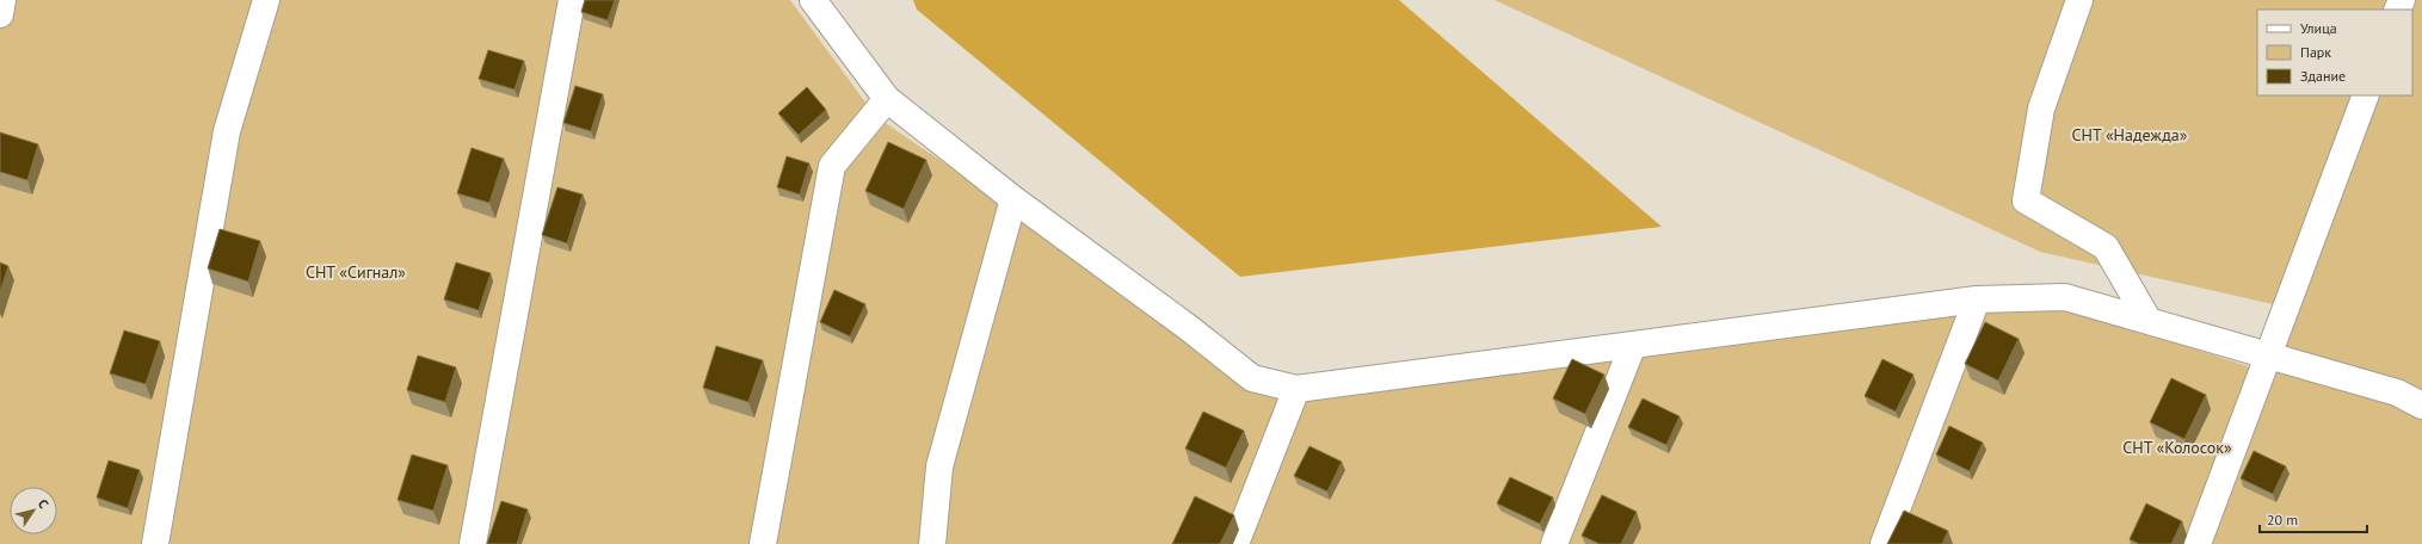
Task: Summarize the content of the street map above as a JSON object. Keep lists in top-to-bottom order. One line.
{"parks":["СНТ «Надежда»","СНТ «Сигнал»","СНТ «Колосок»"],"legend":["Улица","Парк","Здание"],"scale_bar":"20 m","north":"top right"}
